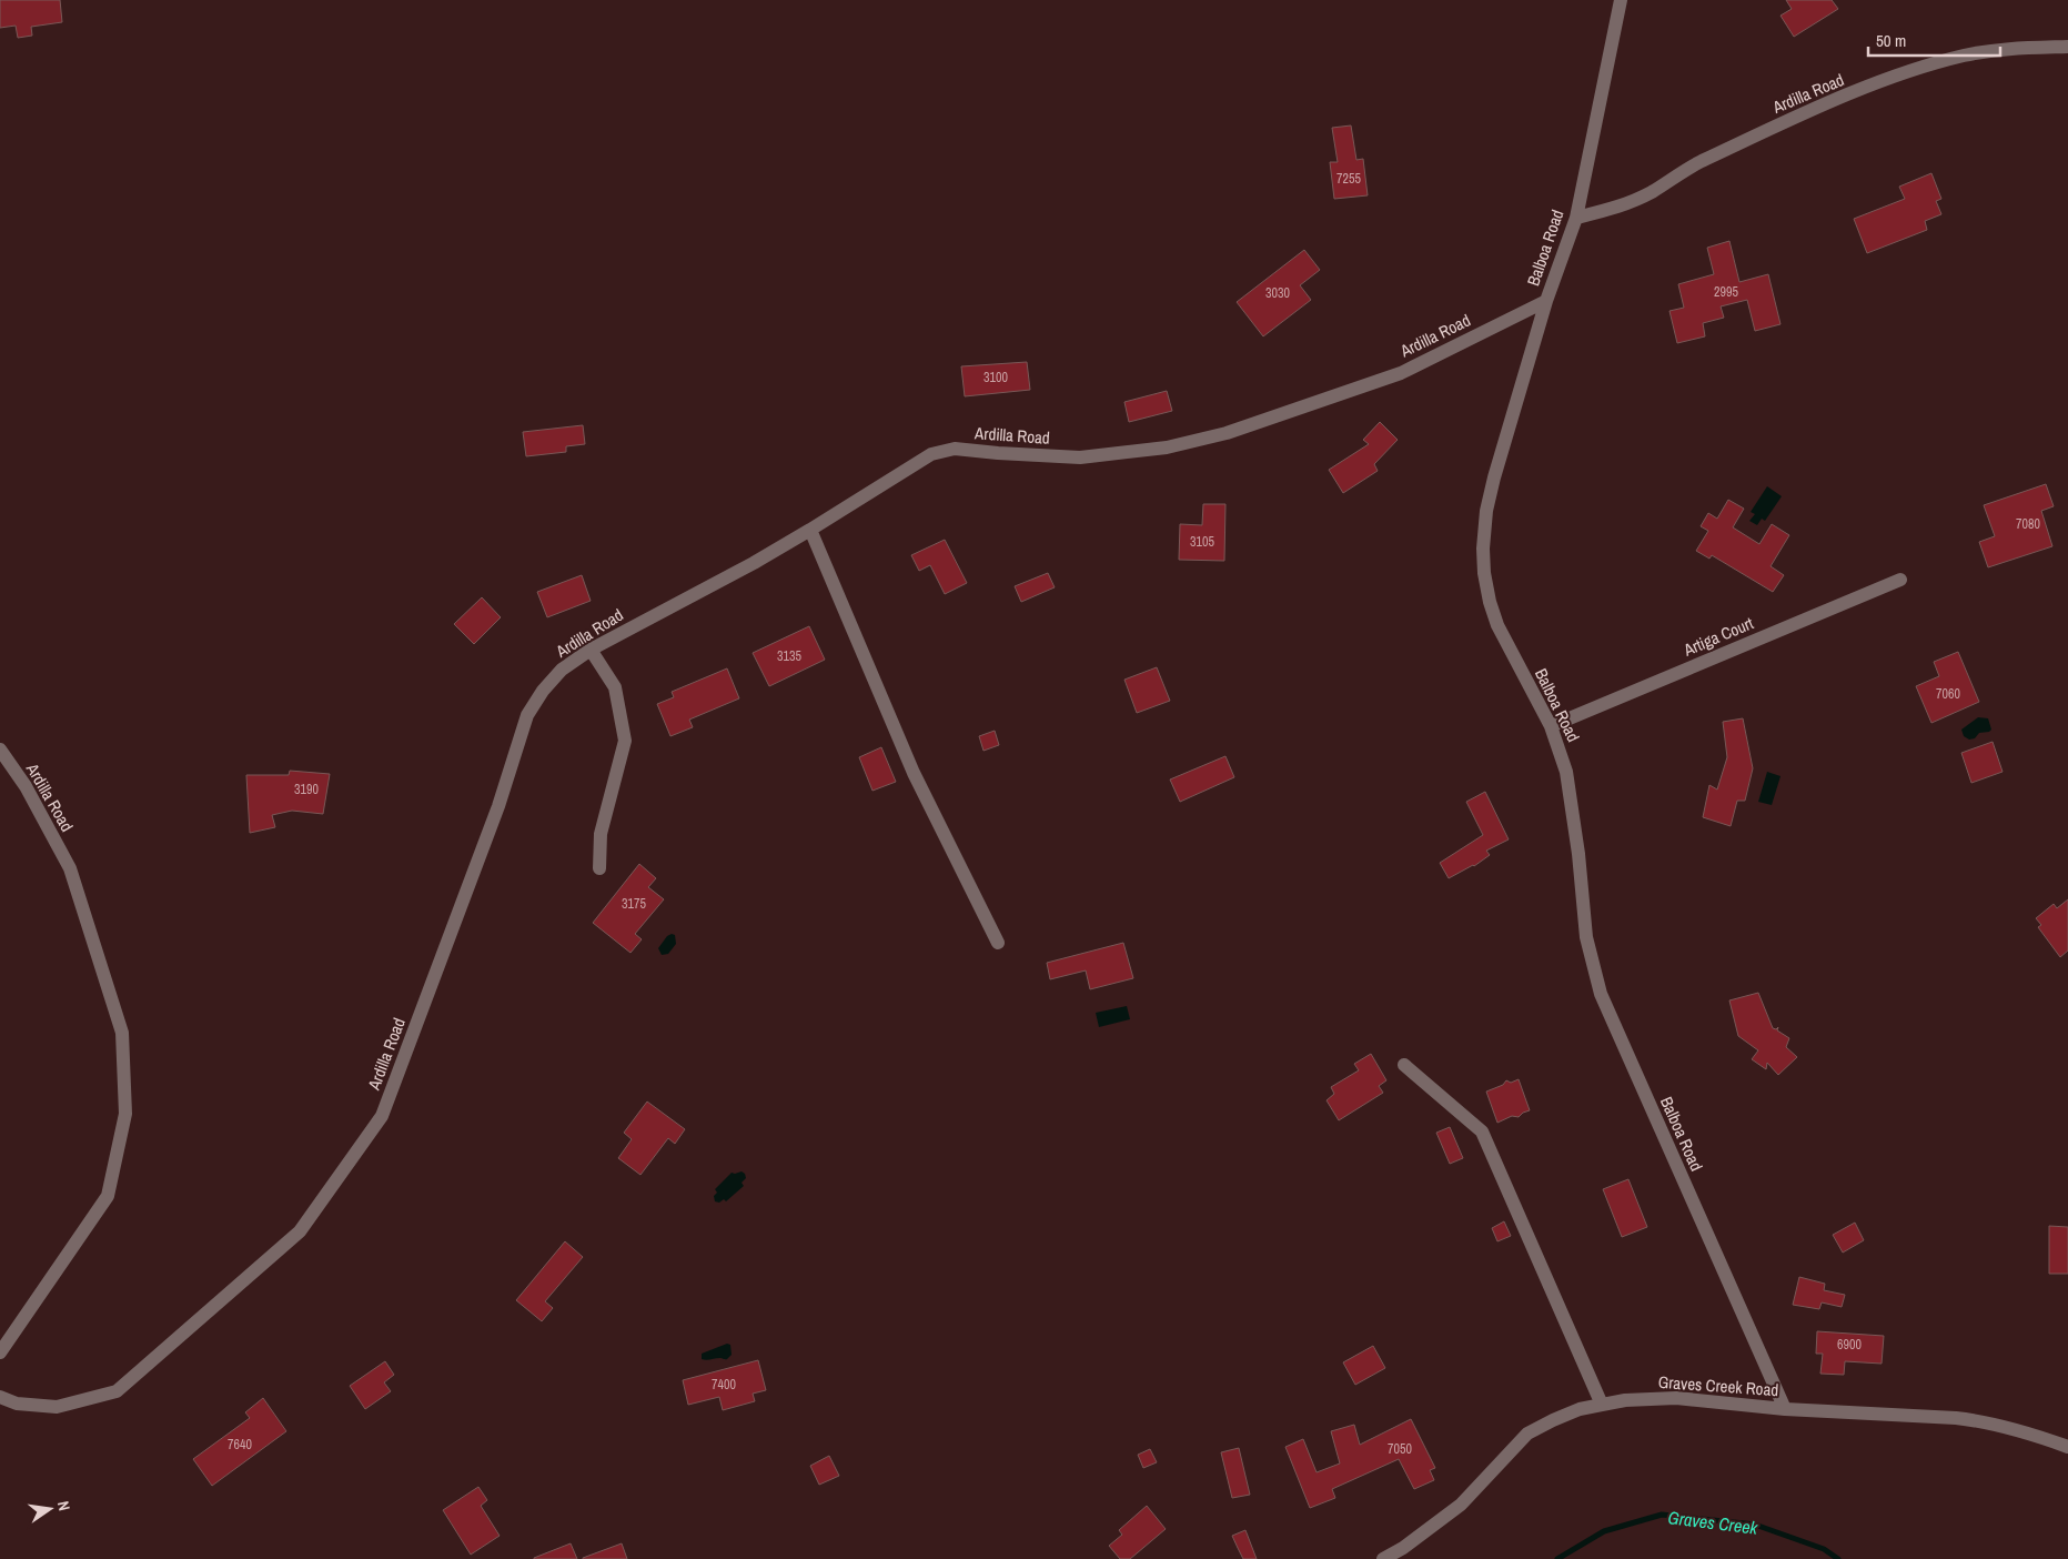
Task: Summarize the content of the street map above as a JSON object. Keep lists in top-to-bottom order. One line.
{"streets":{"street":["Ardilla Road","Balboa Road","Artiga Court","Graves Creek Road"]},"crossings":[["Ardilla Road","Balboa Road"],["Balboa Road","Artiga Court"],["Balboa Road","Graves Creek Road"]],"water":["Graves Creek"],"house_numbers":["7255","2995","3030","3100","7080","3105","3135","7060","3190","3175","6900","7400","7640","7050"],"scale_bar":"50 m","north":"right"}
